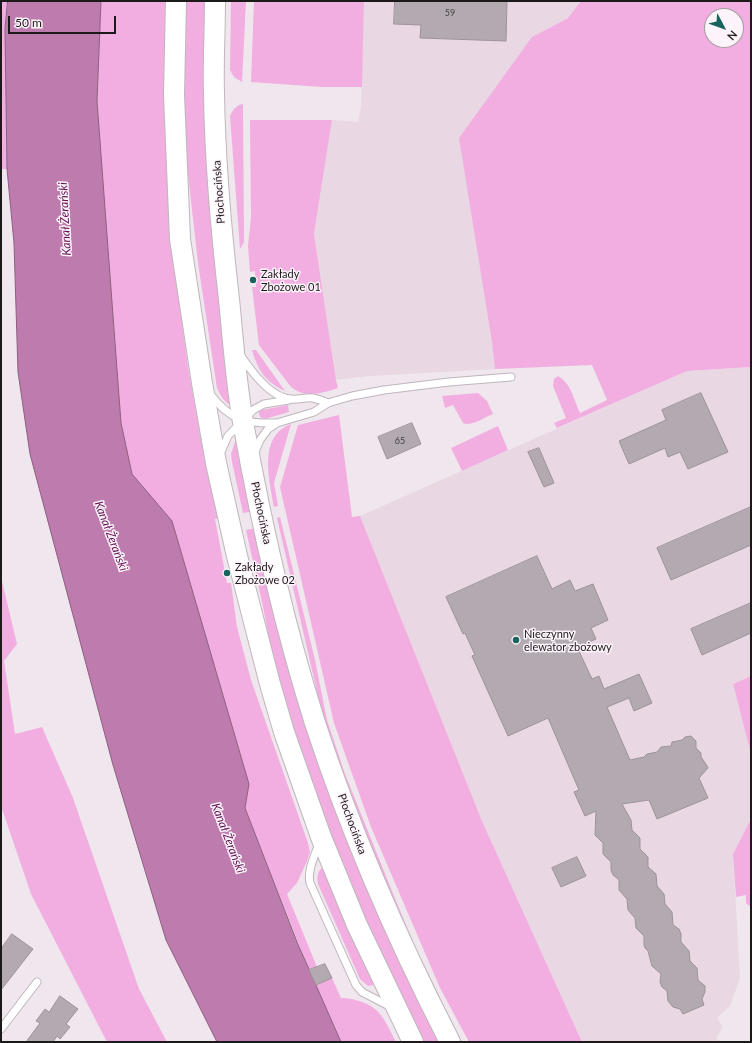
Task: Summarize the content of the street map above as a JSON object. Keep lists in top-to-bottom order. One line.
{"streets":{"main road":["Płochocińska"]},"water":["Kanał Żerański"],"places":["Zakłady Zbożowe 01","Zakłady Zbożowe 02","Nieczynny elewator zbożowy"],"house_numbers":["59","65"],"scale_bar":"50 m","north":"bottom right"}
